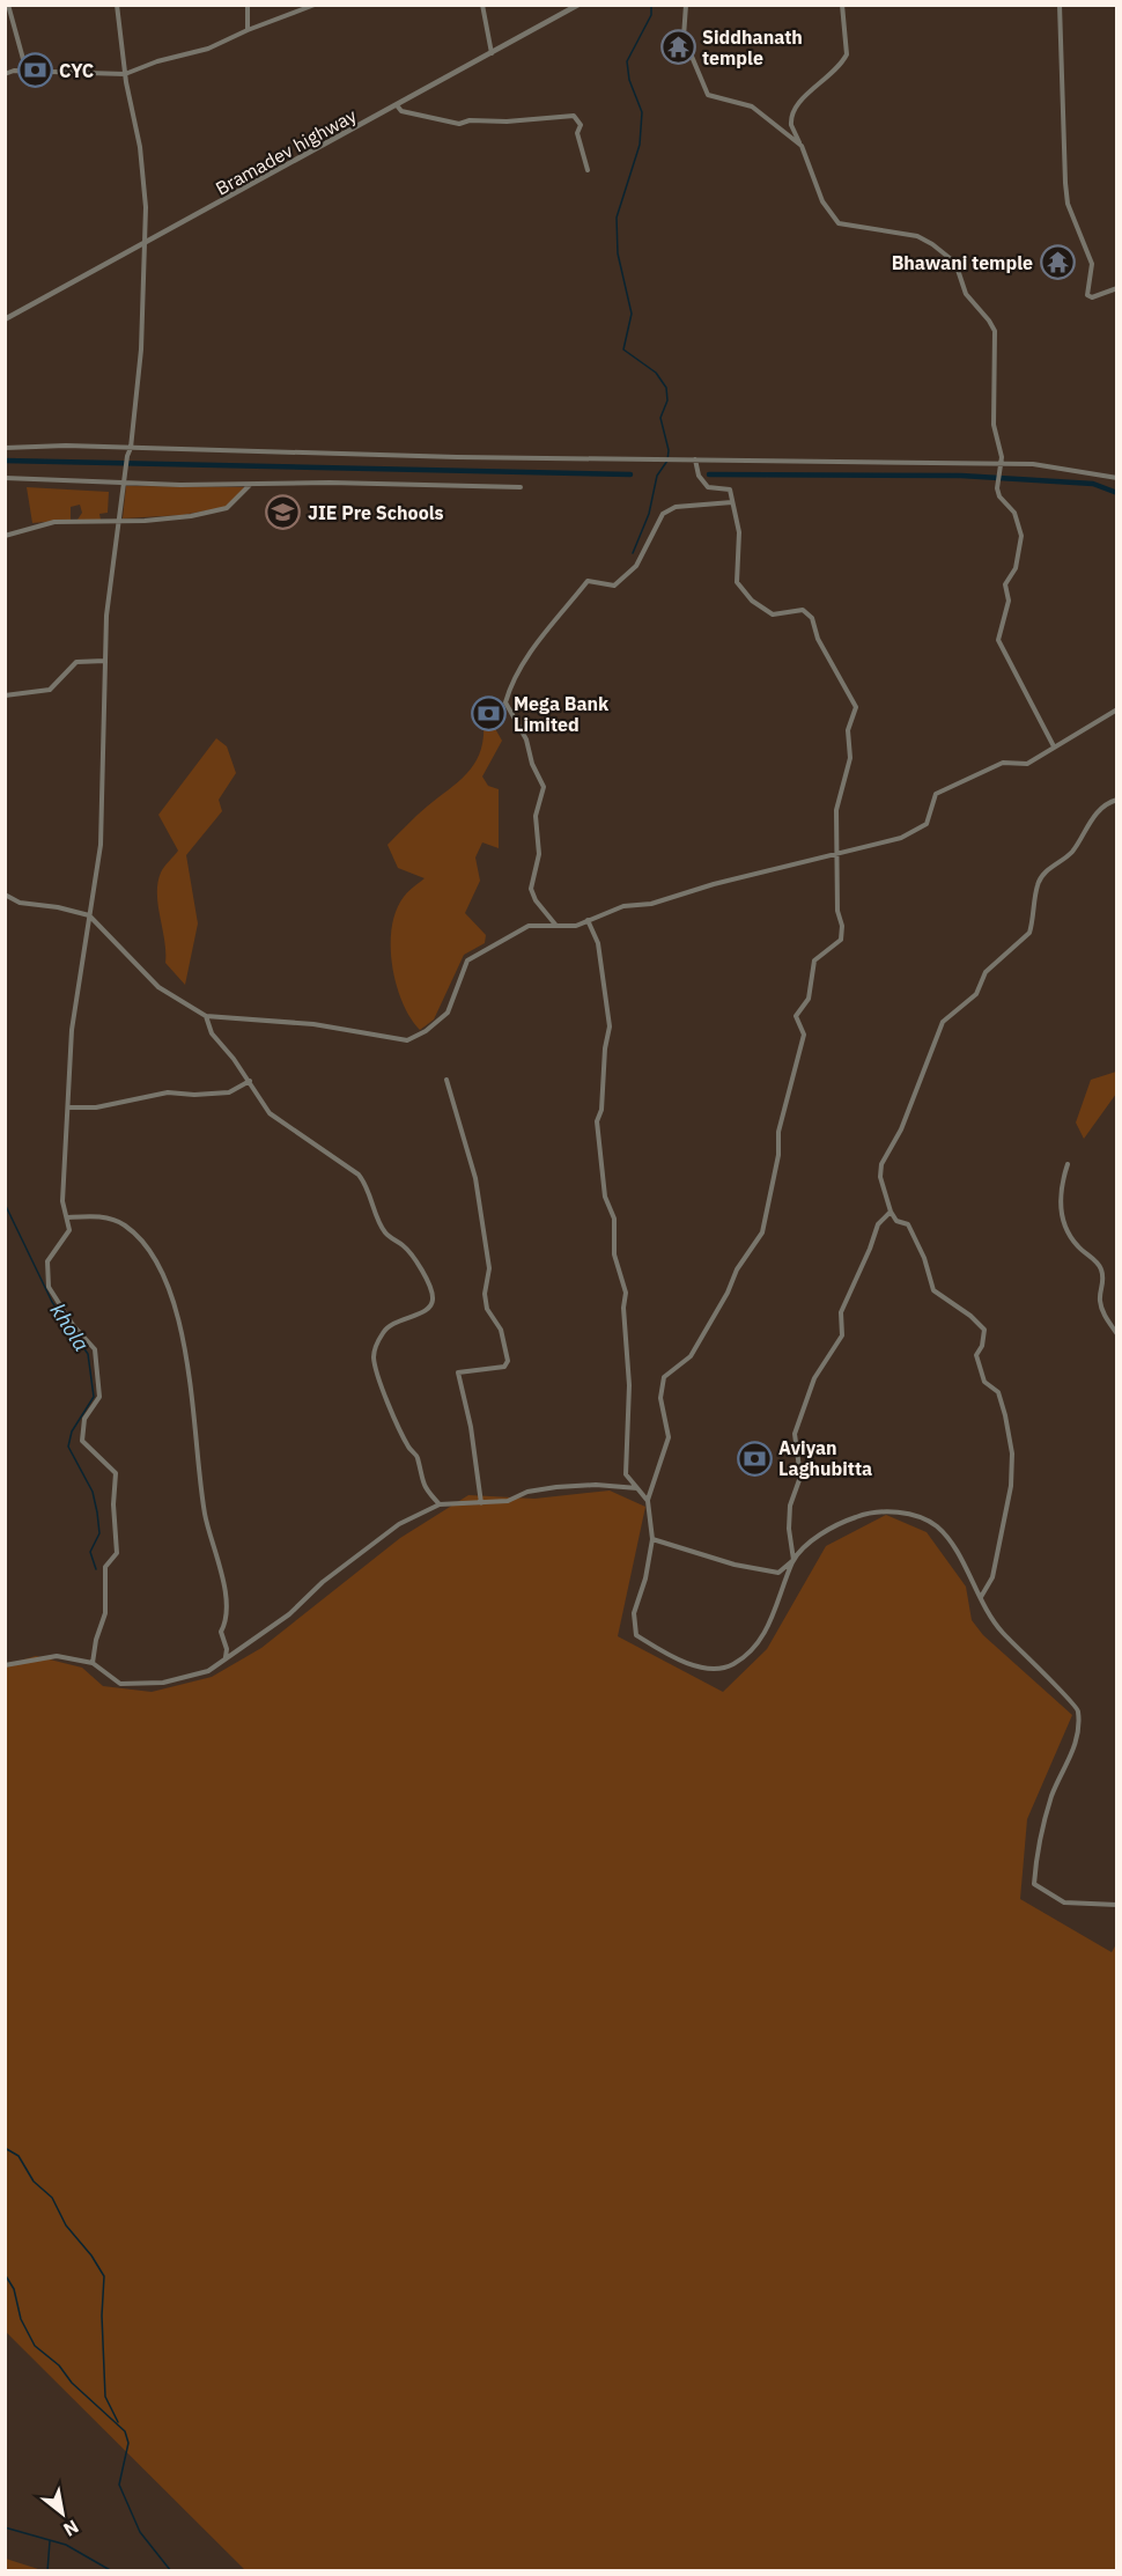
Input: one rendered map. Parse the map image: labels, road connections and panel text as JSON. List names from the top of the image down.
{
  "streets": {
    "street": ["Bramadev highway"]
  },
  "water": ["khola"],
  "places": {
    "temple": ["Siddhanath temple", "Bhawani temple"],
    "bank": ["CYC", "Mega Bank Limited", "Aviyan Laghubitta"],
    "school or university": ["JIE Pre Schools"]
  },
  "north": "bottom right"
}
